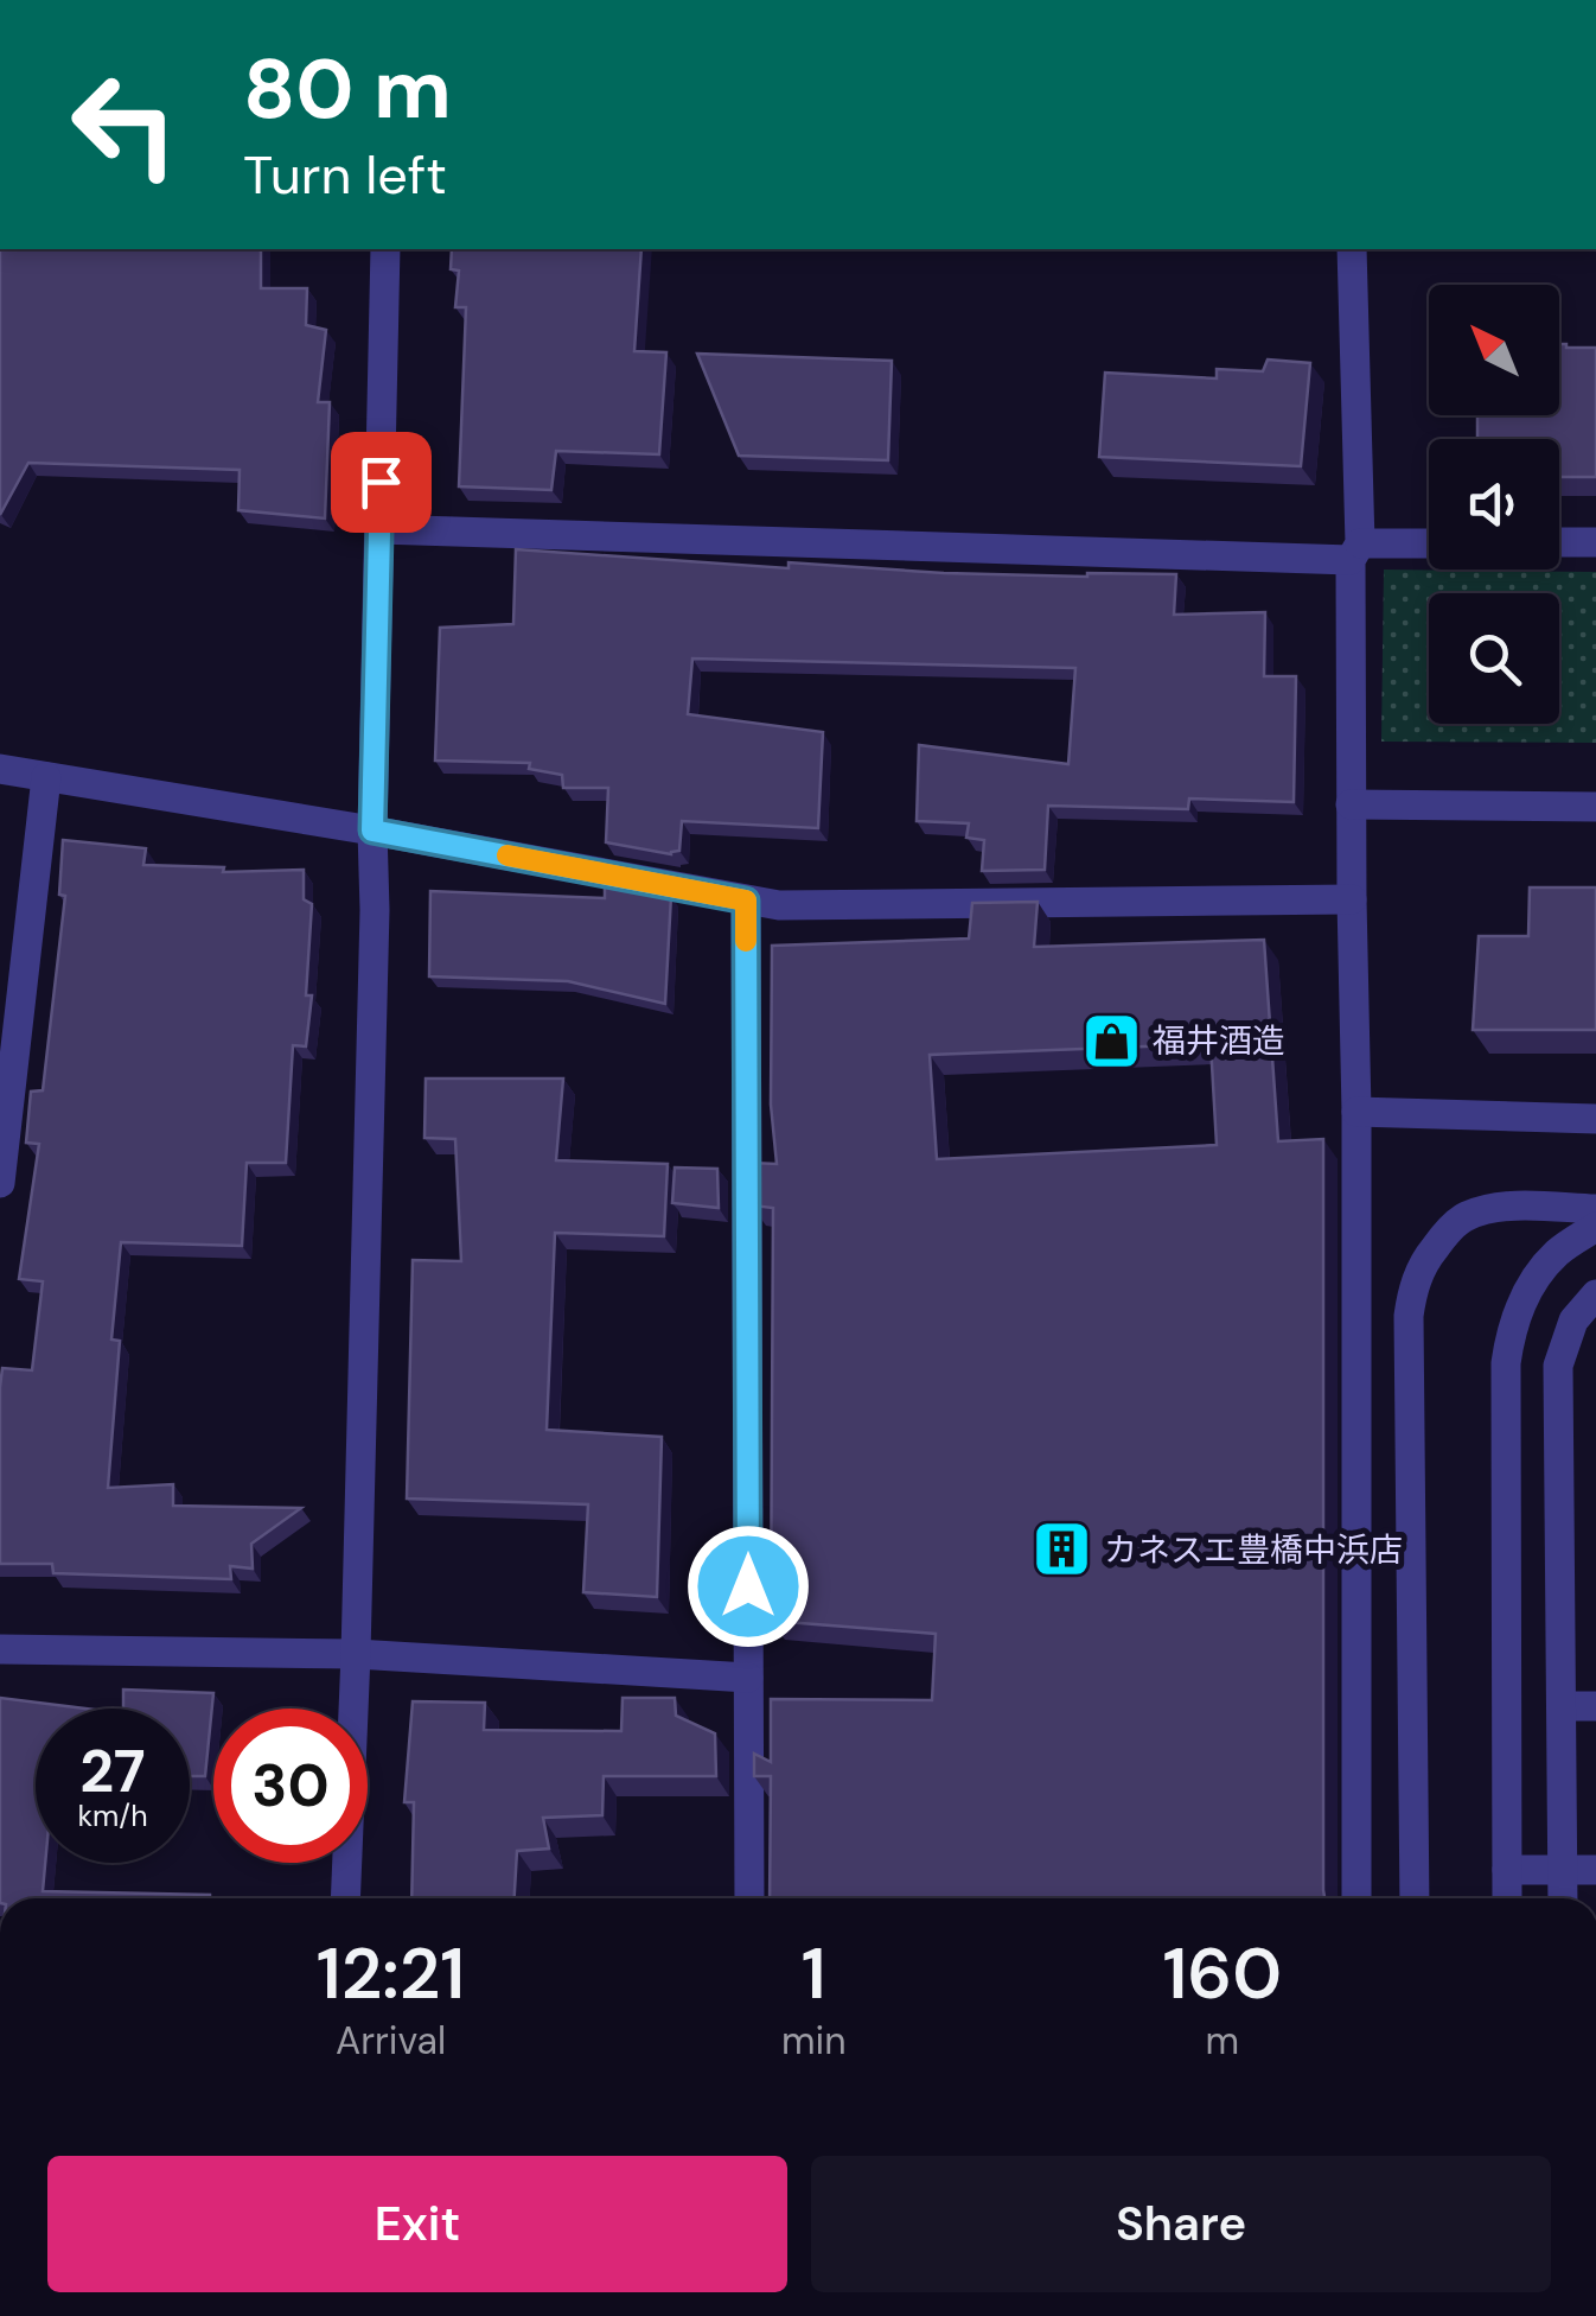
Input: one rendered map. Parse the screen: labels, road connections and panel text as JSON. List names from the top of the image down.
{
  "places": {
    "shop": ["福井酒造"],
    "building": ["カネスエ豊橋中浜店"]
  },
  "north": "top left",
  "page": {
    "turn": ["80 m", "Turn left"],
    "speed": "27 km/h",
    "limit": "30",
    "eta": [
      "12:21",
      "Arrival",
      "1",
      "min",
      "160",
      "m"
    ],
    "buttons": ["Exit", "Share"]
  }
}
